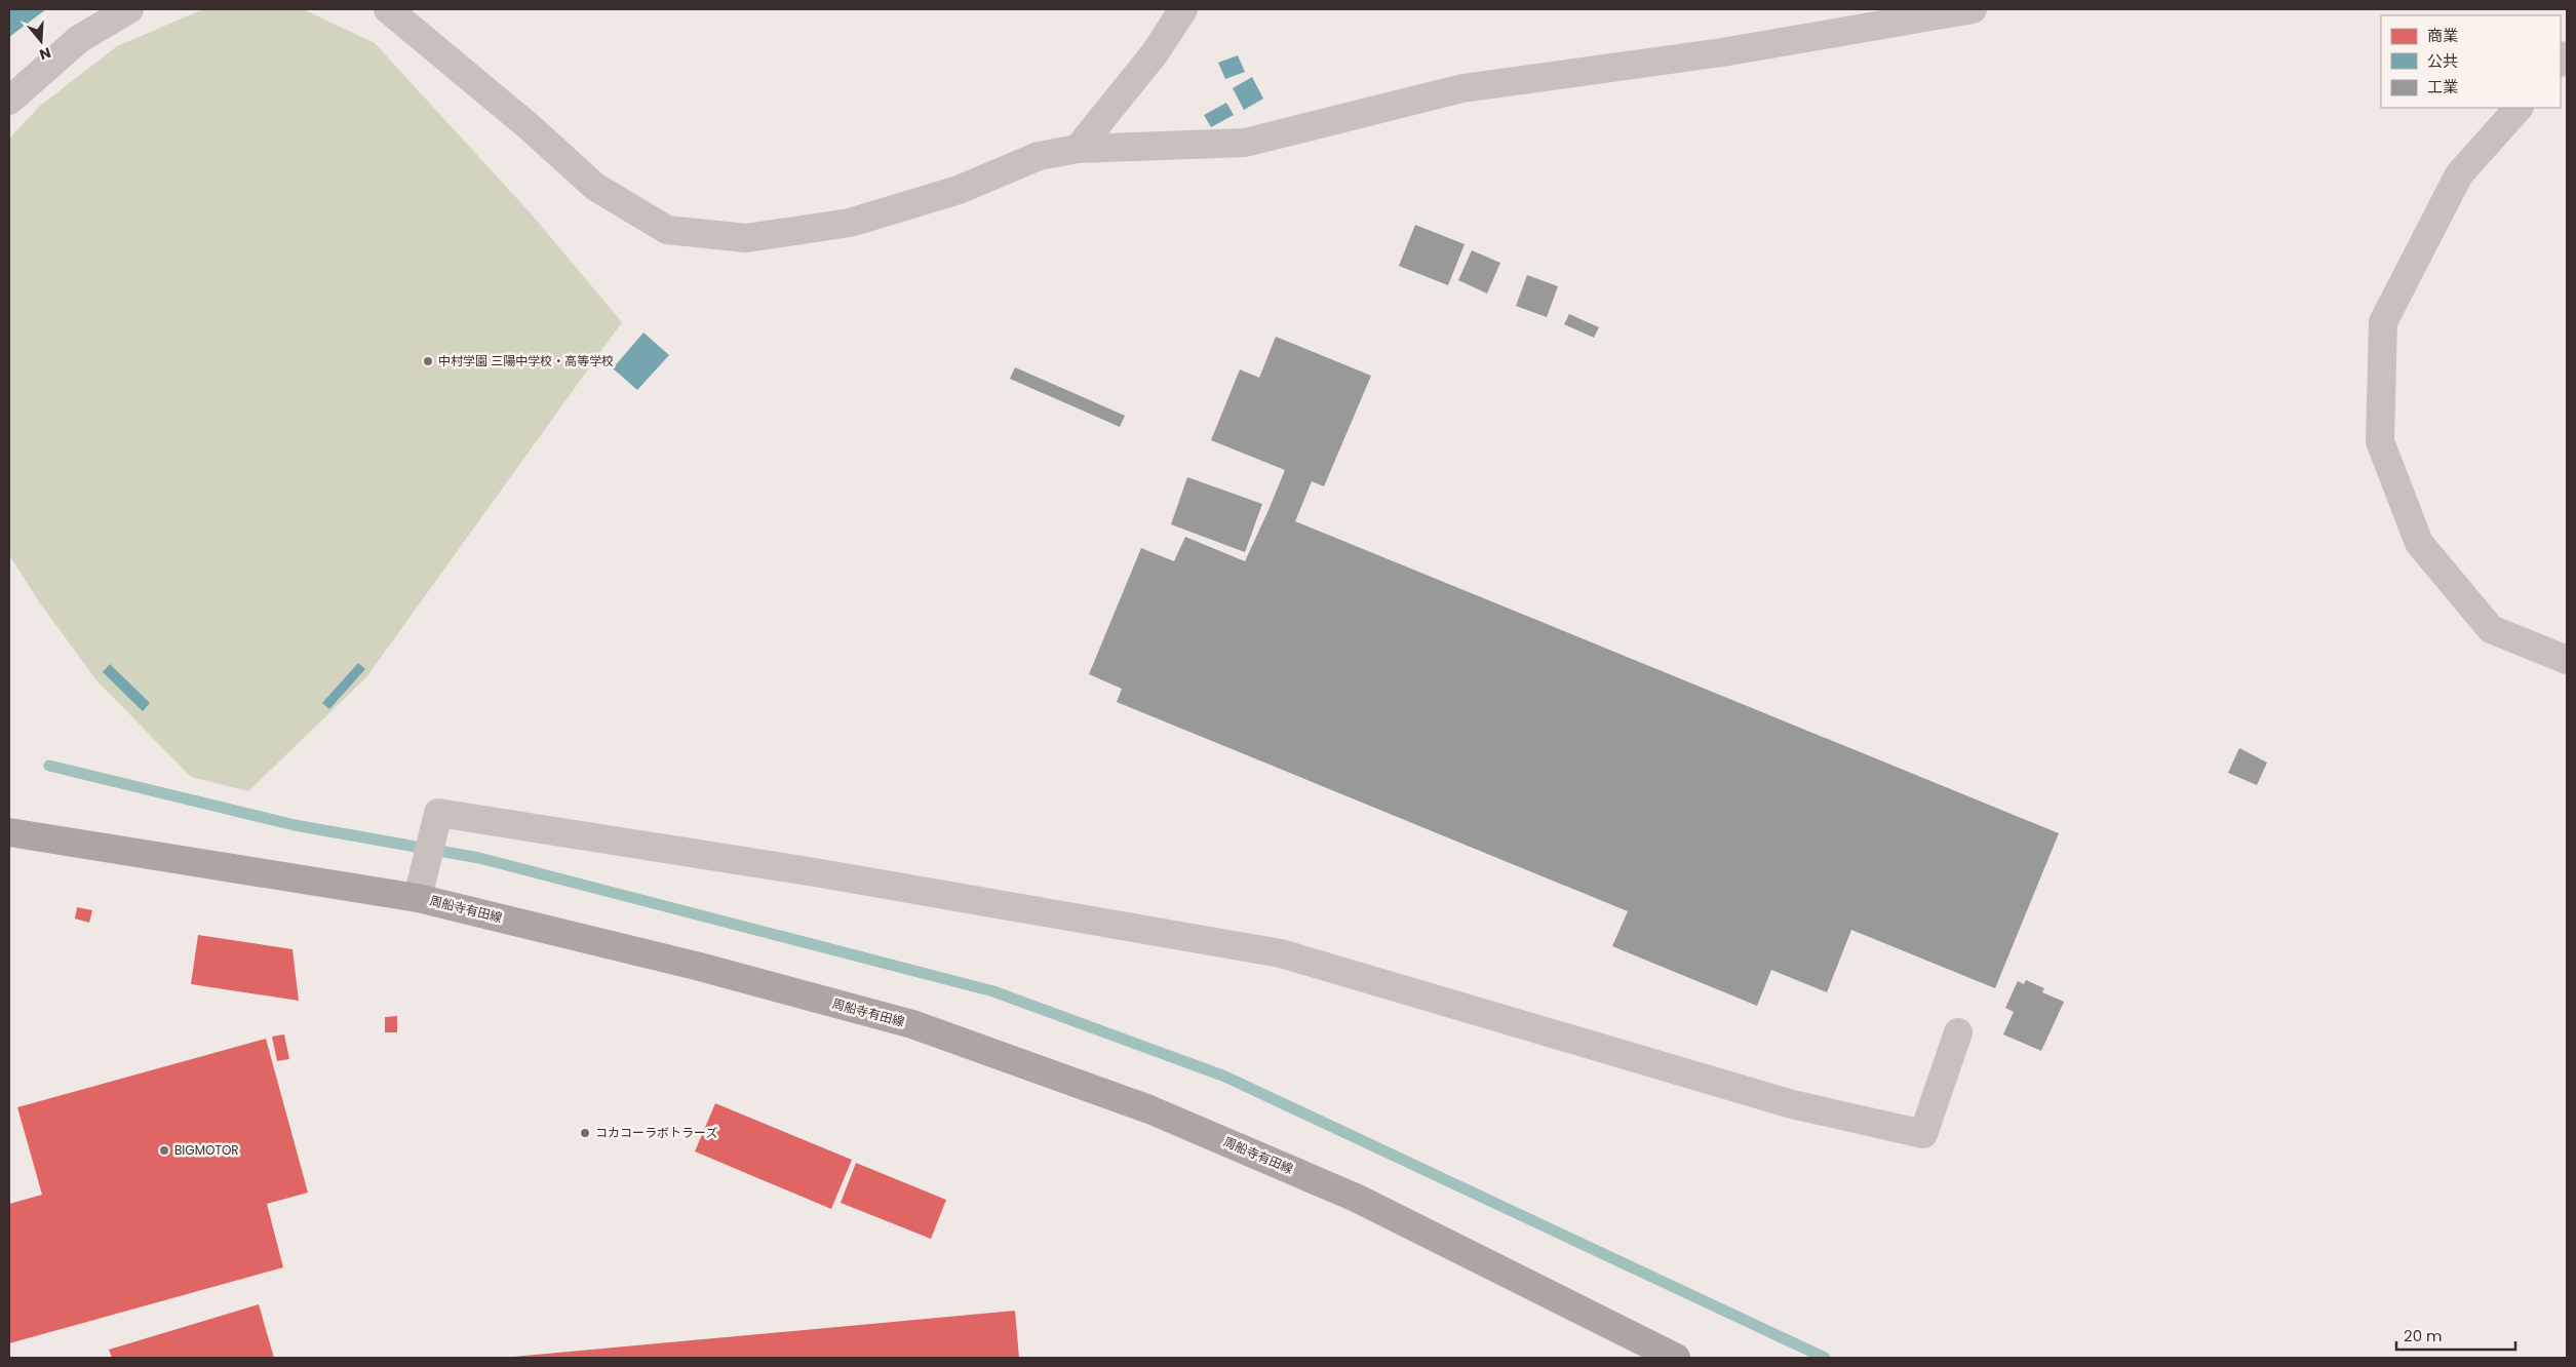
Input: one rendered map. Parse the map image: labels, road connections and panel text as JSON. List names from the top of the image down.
{
  "streets": {
    "main road": ["周船寺有田線"]
  },
  "places": ["中村学園 三陽中学校・高等学校", "コカコーラボトラーズ", "BIGMOTOR"],
  "legend": ["商業", "公共", "工業"],
  "scale_bar": "20 m",
  "north": "bottom"
}
